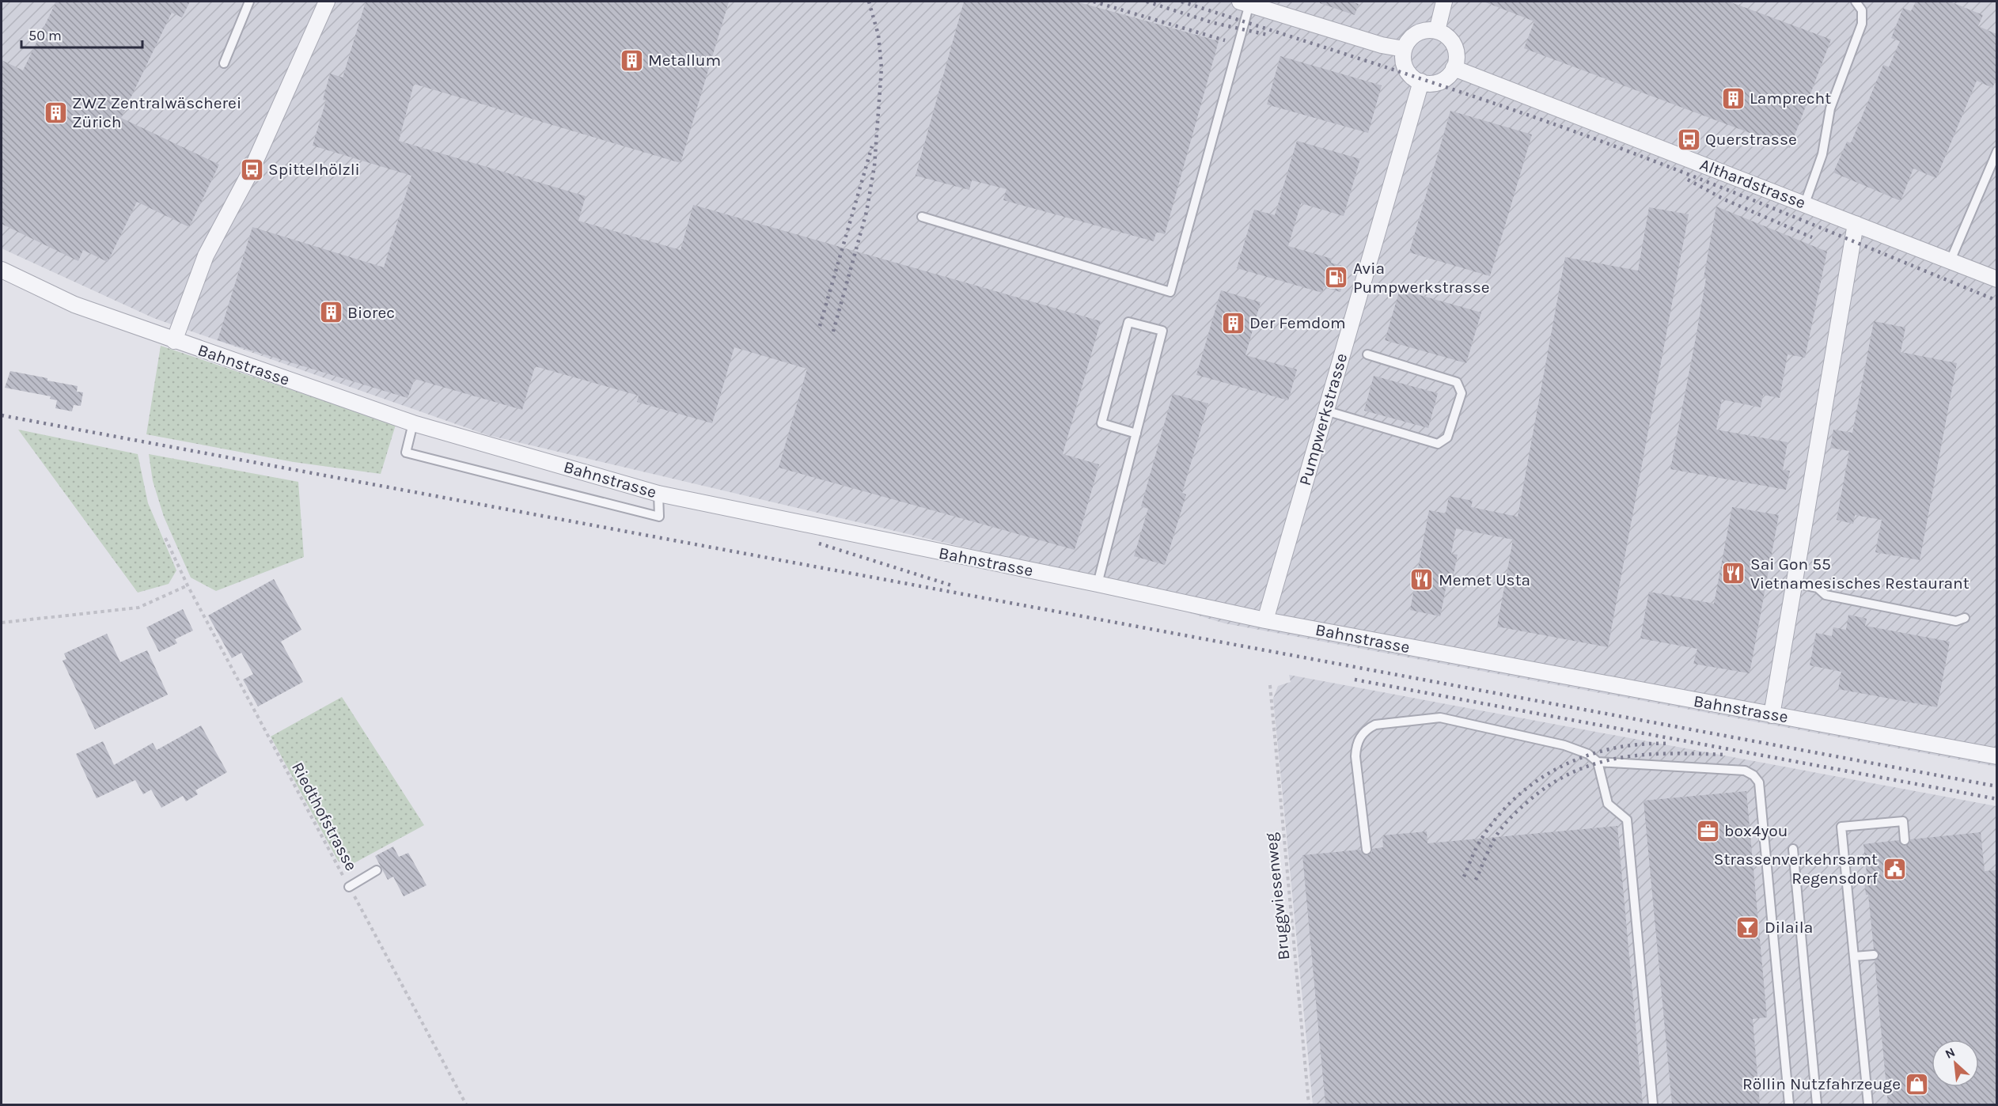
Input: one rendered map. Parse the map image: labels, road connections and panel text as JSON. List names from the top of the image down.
{
  "streets": {
    "street": ["Althardstrasse", "Bahnstrasse", "Pumpwerkstrasse"],
    "path": ["Riedthofstrasse", "Bruggwiesenweg"]
  },
  "crossings": [
    ["Althardstrasse", "Pumpwerkstrasse"],
    ["Bahnstrasse", "Pumpwerkstrasse"]
  ],
  "places": {
    "building": [
      "Metallum",
      "Lamprecht",
      "ZWZ Zentralwäscherei Zürich",
      "Biorec",
      "Der Femdom"
    ],
    "bus stop": ["Querstrasse", "Spittelhölzli"],
    "fuel station": ["Avia Pumpwerkstrasse"],
    "restaurant": ["Sai Gon 55 Vietnamesisches Restaurant", "Memet Usta"],
    "office": ["box4you"],
    "public building": ["Strassenverkehrsamt Regensdorf"],
    "bar": ["Dilaila"],
    "shop": ["Röllin Nutzfahrzeuge"]
  },
  "scale_bar": "50 m",
  "north": "top left"
}
